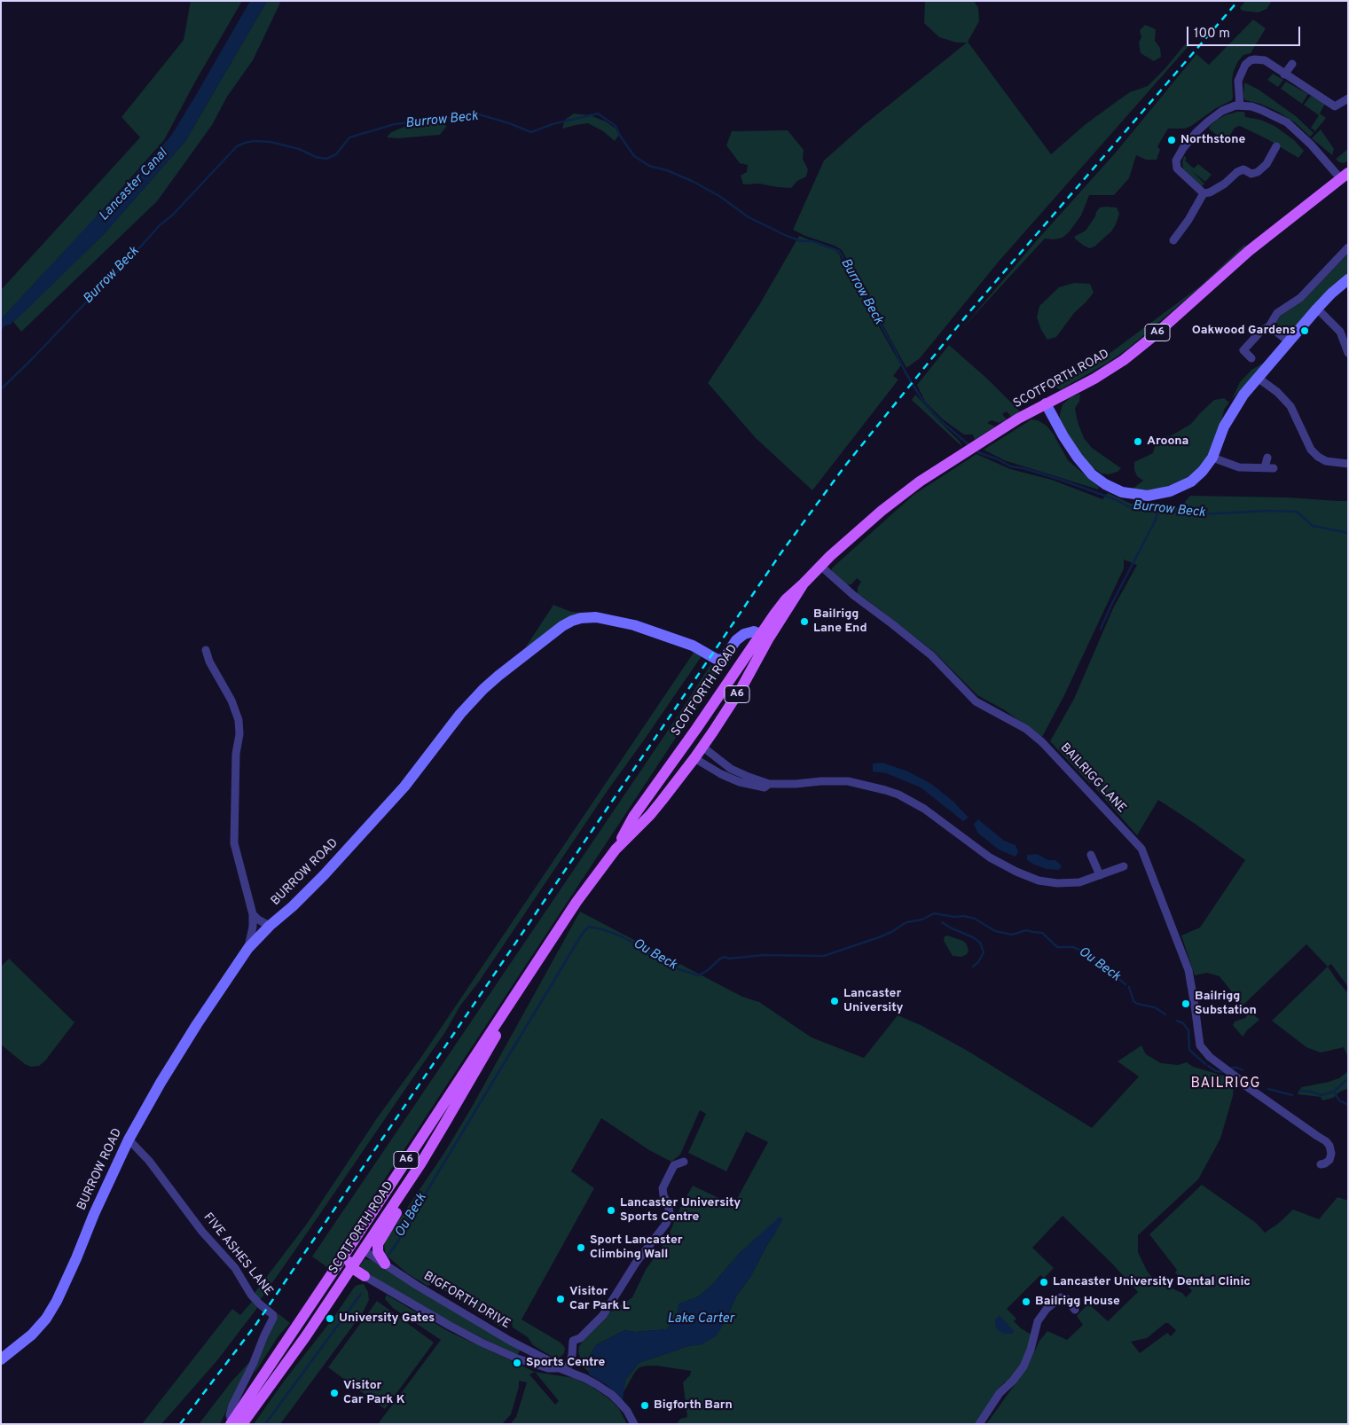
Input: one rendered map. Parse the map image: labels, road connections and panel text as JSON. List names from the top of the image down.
{
  "streets": {
    "main road": ["A6", "SCOTFORTH ROAD"],
    "street": [
      "BAILRIGG LANE",
      "BURROW ROAD",
      "FIVE ASHES LANE",
      "BIGFORTH DRIVE"
    ]
  },
  "crossings": [
    ["SCOTFORTH ROAD", "BAILRIGG LANE"],
    ["SCOTFORTH ROAD", "BURROW ROAD"],
    ["SCOTFORTH ROAD", "FIVE ASHES LANE"],
    ["SCOTFORTH ROAD", "BIGFORTH DRIVE"],
    ["BURROW ROAD", "FIVE ASHES LANE"]
  ],
  "districts": ["BAILRIGG"],
  "water": [
    "Burrow Beck",
    "Lancaster Canal",
    "Ou Beck",
    "Lake Carter"
  ],
  "places": [
    "Northstone",
    "Oakwood Gardens",
    "Aroona",
    "Bailrigg Lane End",
    "Lancaster University",
    "Bailrigg Substation",
    "Lancaster University Sports Centre",
    "Sport Lancaster Climbing Wall",
    "Lancaster University Dental Clinic",
    "Visitor Car Park L",
    "Bailrigg House",
    "University Gates",
    "Sports Centre",
    "Visitor Car Park K",
    "Bigforth Barn"
  ],
  "scale_bar": "100 m"
}
